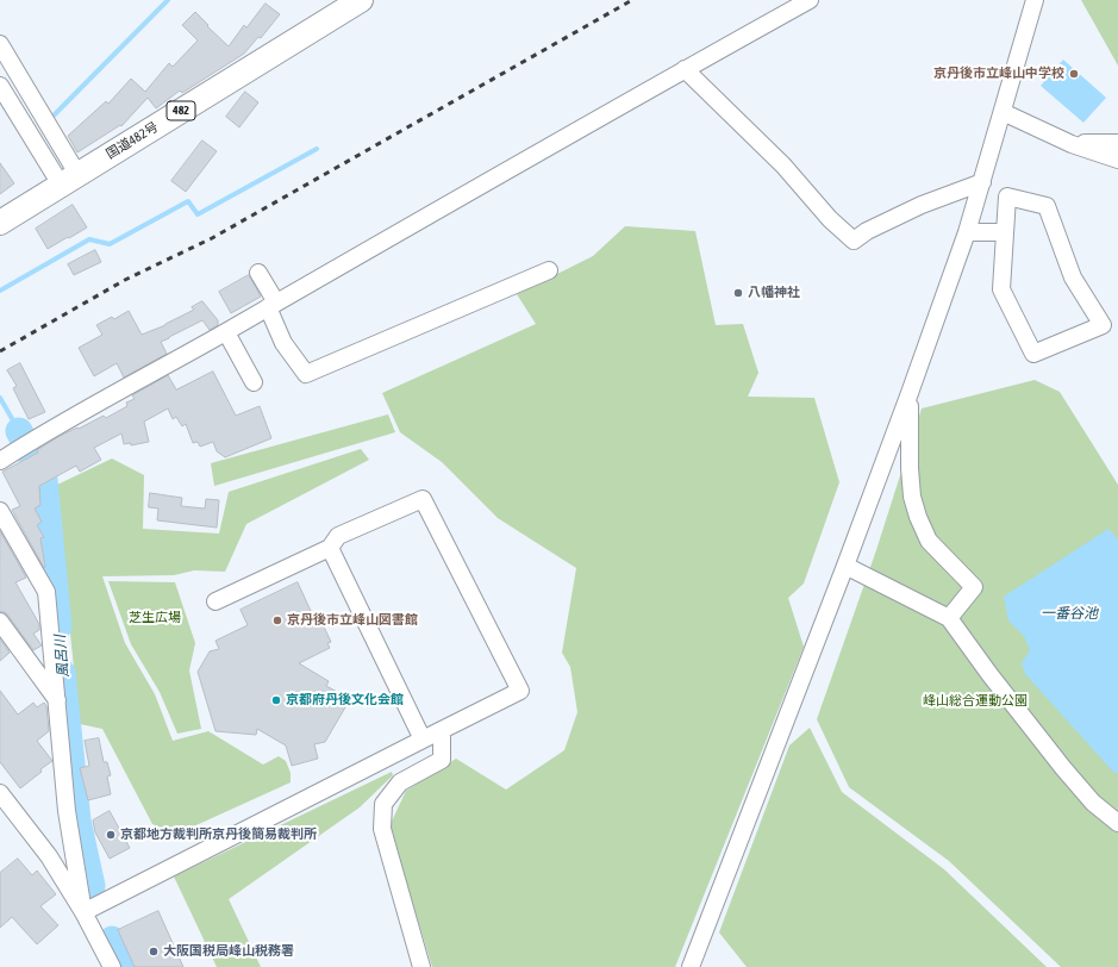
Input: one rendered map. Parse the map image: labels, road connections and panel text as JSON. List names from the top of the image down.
{
  "streets": {
    "highway": ["482", "国道482号"]
  },
  "water": ["一番谷池", "風呂川"],
  "parks": ["芝生広場", "峰山総合運動公園"],
  "places": [
    "京丹後市立峰山中学校",
    "八幡神社",
    "京丹後市立峰山図書館",
    "京都府丹後文化会館",
    "京都地方裁判所京丹後簡易裁判所",
    "大阪国税局峰山税務署"
  ]
}
